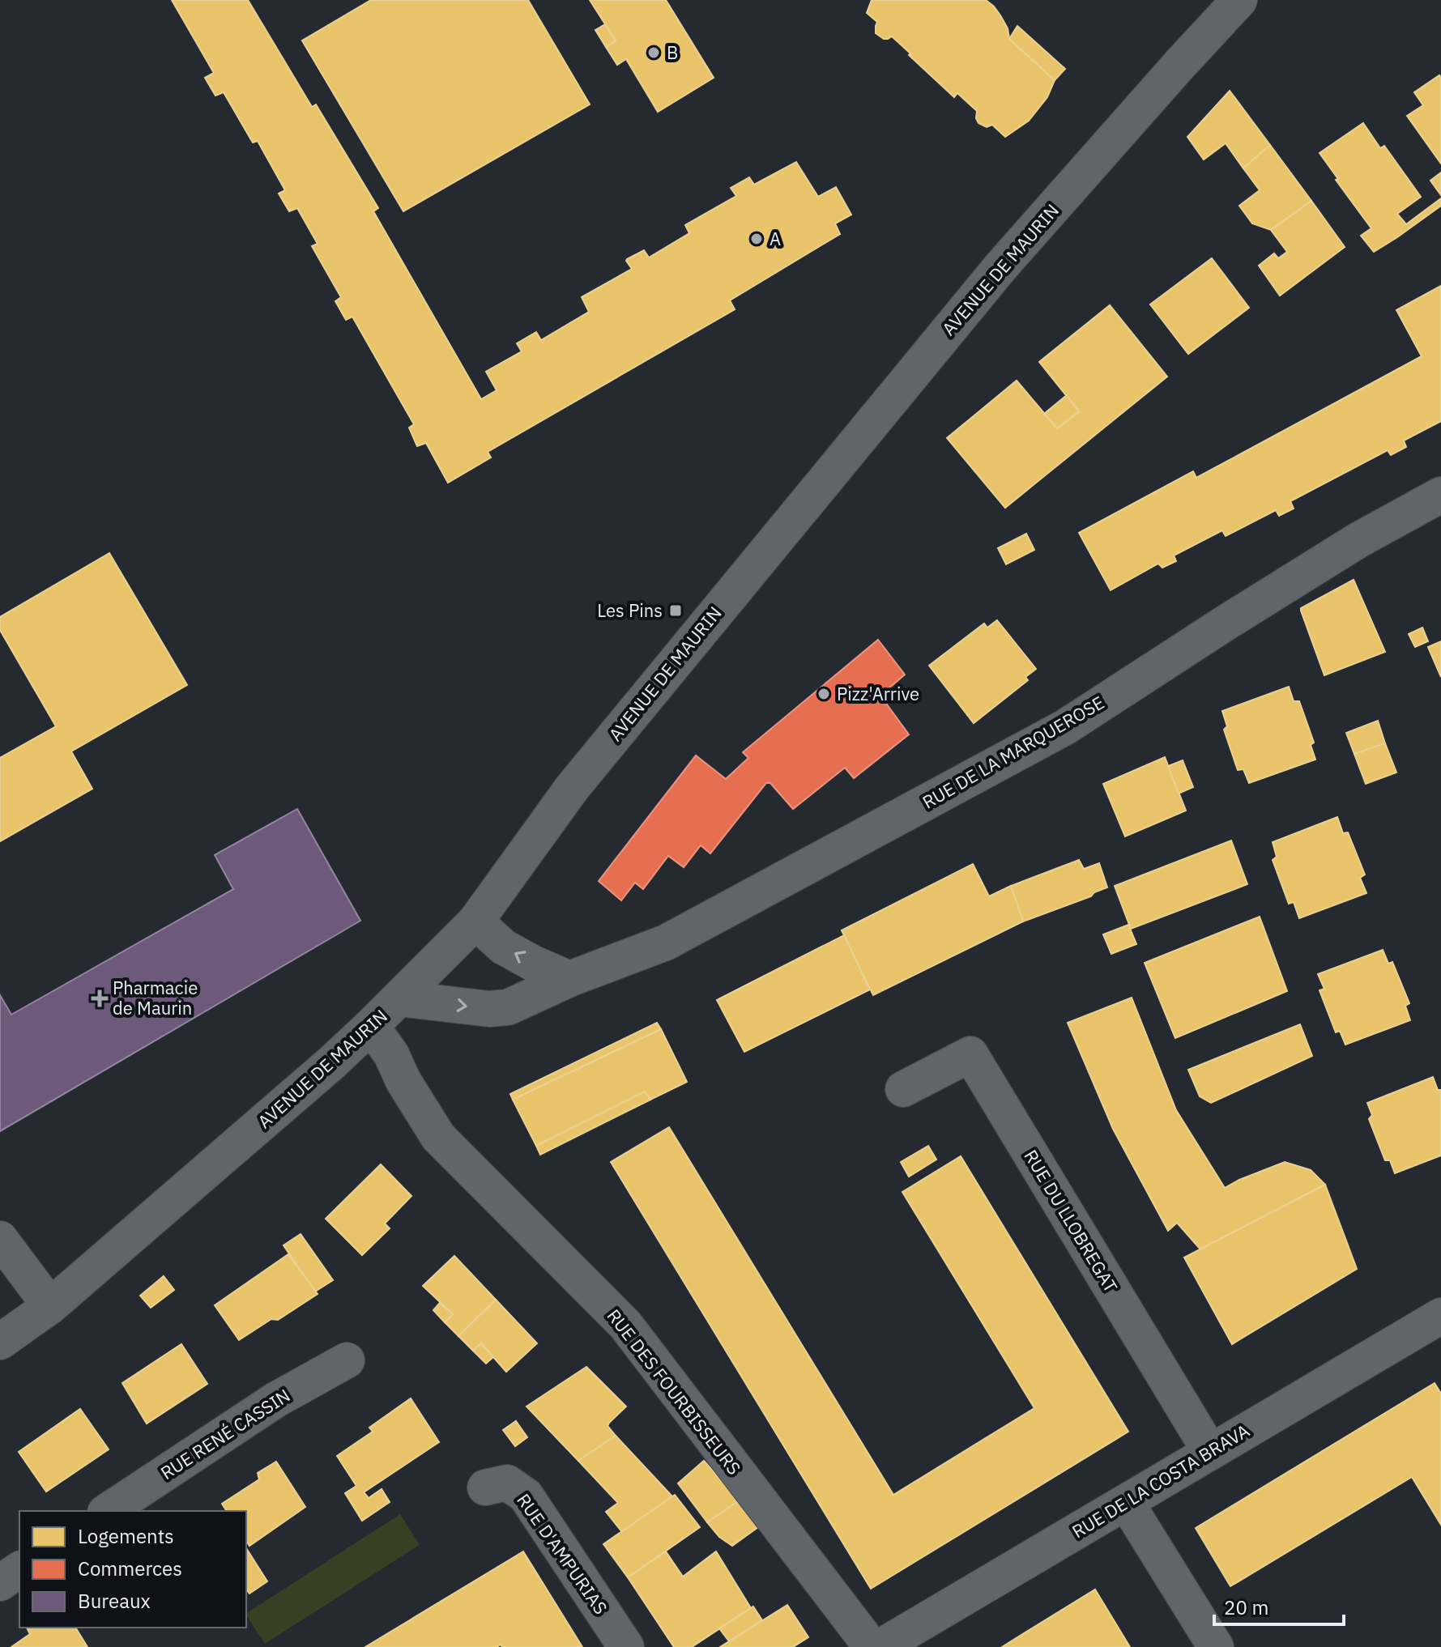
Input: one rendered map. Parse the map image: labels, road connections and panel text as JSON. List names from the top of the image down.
{
  "streets": {
    "street": [
      "AVENUE DE MAURIN",
      "RUE DE LA MARQUEROSE",
      "RUE DU LLOBREGAT",
      "RUE DES FOURBISSEURS",
      "RUE RENÉ CASSIN",
      "RUE DE LA COSTA BRAVA",
      "RUE D'AMPURIAS"
    ]
  },
  "crossings": [
    ["AVENUE DE MAURIN", "RUE DE LA MARQUEROSE"],
    ["AVENUE DE MAURIN", "RUE DES FOURBISSEURS"],
    ["RUE DU LLOBREGAT", "RUE DE LA COSTA BRAVA"]
  ],
  "places": {
    "other": ["B", "A", "Pizz'Arrive"],
    "transit": ["Les Pins"],
    "health": ["Pharmacie de Maurin"]
  },
  "legend": ["Logements", "Commerces", "Bureaux"],
  "scale_bar": "20 m"
}
